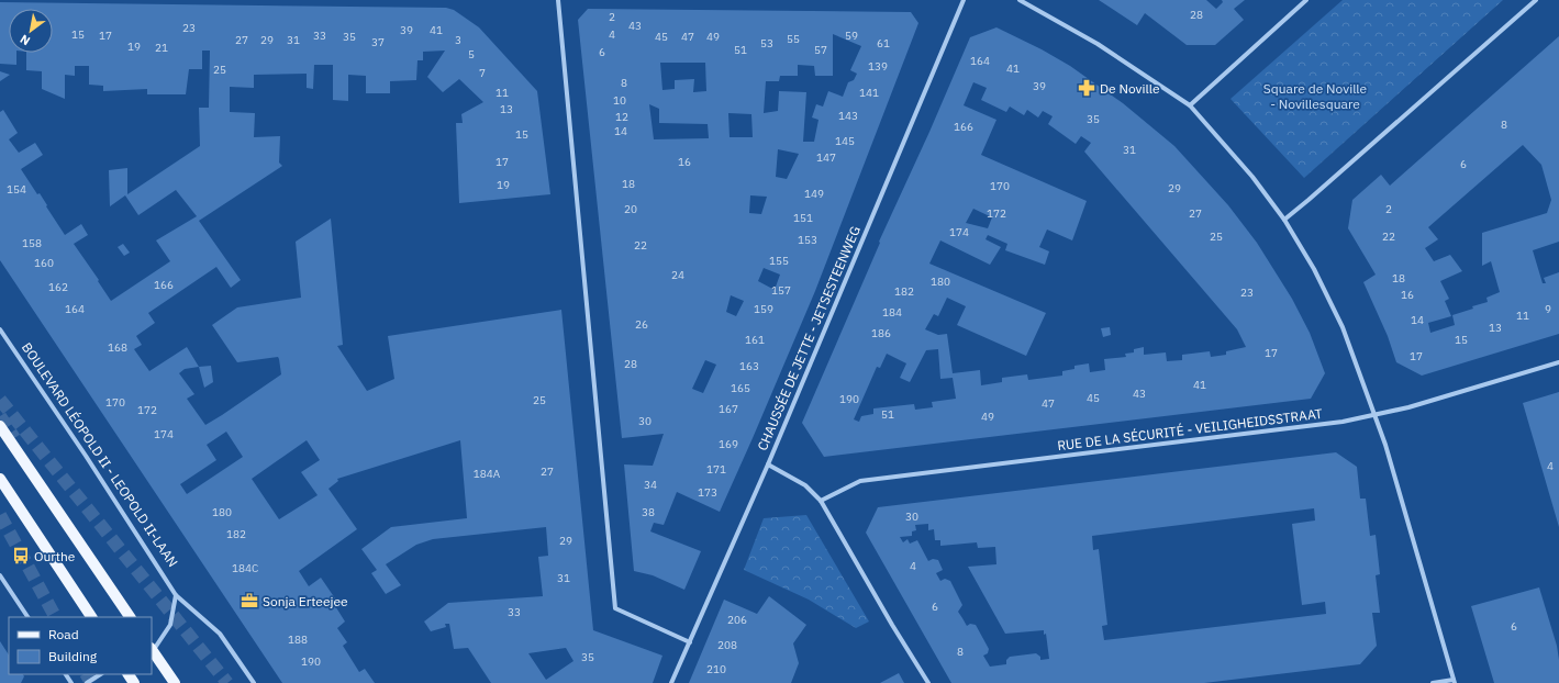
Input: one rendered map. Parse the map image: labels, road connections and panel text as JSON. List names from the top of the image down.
{
  "streets": {
    "street": ["CHAUSSÉE DE JETTE - JETSESTEENWEG", "RUE DE LA SÉCURITÉ - VEILIGHEIDSSTRAAT", "BOULEVARD LÉOPOLD II - LEOPOLD II-LAAN"]
  },
  "parks": ["Square de Noville - Novillesquare"],
  "places": {
    "pharmacy": ["De Noville"],
    "bus stop": ["Ourthe"],
    "office": ["Sonja Erteejee"]
  },
  "house_numbers": [
    "28",
    "2",
    "43",
    "23",
    "39",
    "41",
    "15",
    "4",
    "17",
    "33",
    "59",
    "35",
    "45",
    "47",
    "49",
    "55",
    "27",
    "29",
    "31",
    "3",
    "37",
    "53",
    "61",
    "19",
    "21",
    "51",
    "57",
    "6",
    "5",
    "164",
    "139",
    "41",
    "25",
    "7",
    "8",
    "39",
    "11",
    "141",
    "10",
    "13",
    "143",
    "12",
    "35",
    "8",
    "166",
    "14",
    "15",
    "145",
    "31",
    "147",
    "17",
    "16",
    "6",
    "18",
    "19",
    "170",
    "29",
    "154",
    "149",
    "20",
    "2",
    "172",
    "27",
    "151",
    "174",
    "25",
    "22",
    "153",
    "158",
    "22",
    "155",
    "160",
    "24",
    "18",
    "180",
    "166",
    "162",
    "157",
    "182",
    "23",
    "16",
    "164",
    "159",
    "9",
    "184",
    "11",
    "14",
    "26",
    "13",
    "186",
    "161",
    "15",
    "168",
    "17",
    "17",
    "28",
    "163",
    "41",
    "165",
    "43",
    "45",
    "190",
    "25",
    "170",
    "47",
    "167",
    "172",
    "51",
    "49",
    "30",
    "174",
    "169",
    "4",
    "171",
    "27",
    "184A",
    "34",
    "173",
    "180",
    "38",
    "30",
    "182",
    "29",
    "4",
    "184C",
    "31",
    "6",
    "33",
    "206",
    "6",
    "188",
    "208",
    "8",
    "35",
    "190",
    "210"
  ],
  "legend": ["Road", "Building"],
  "north": "bottom left"
}
